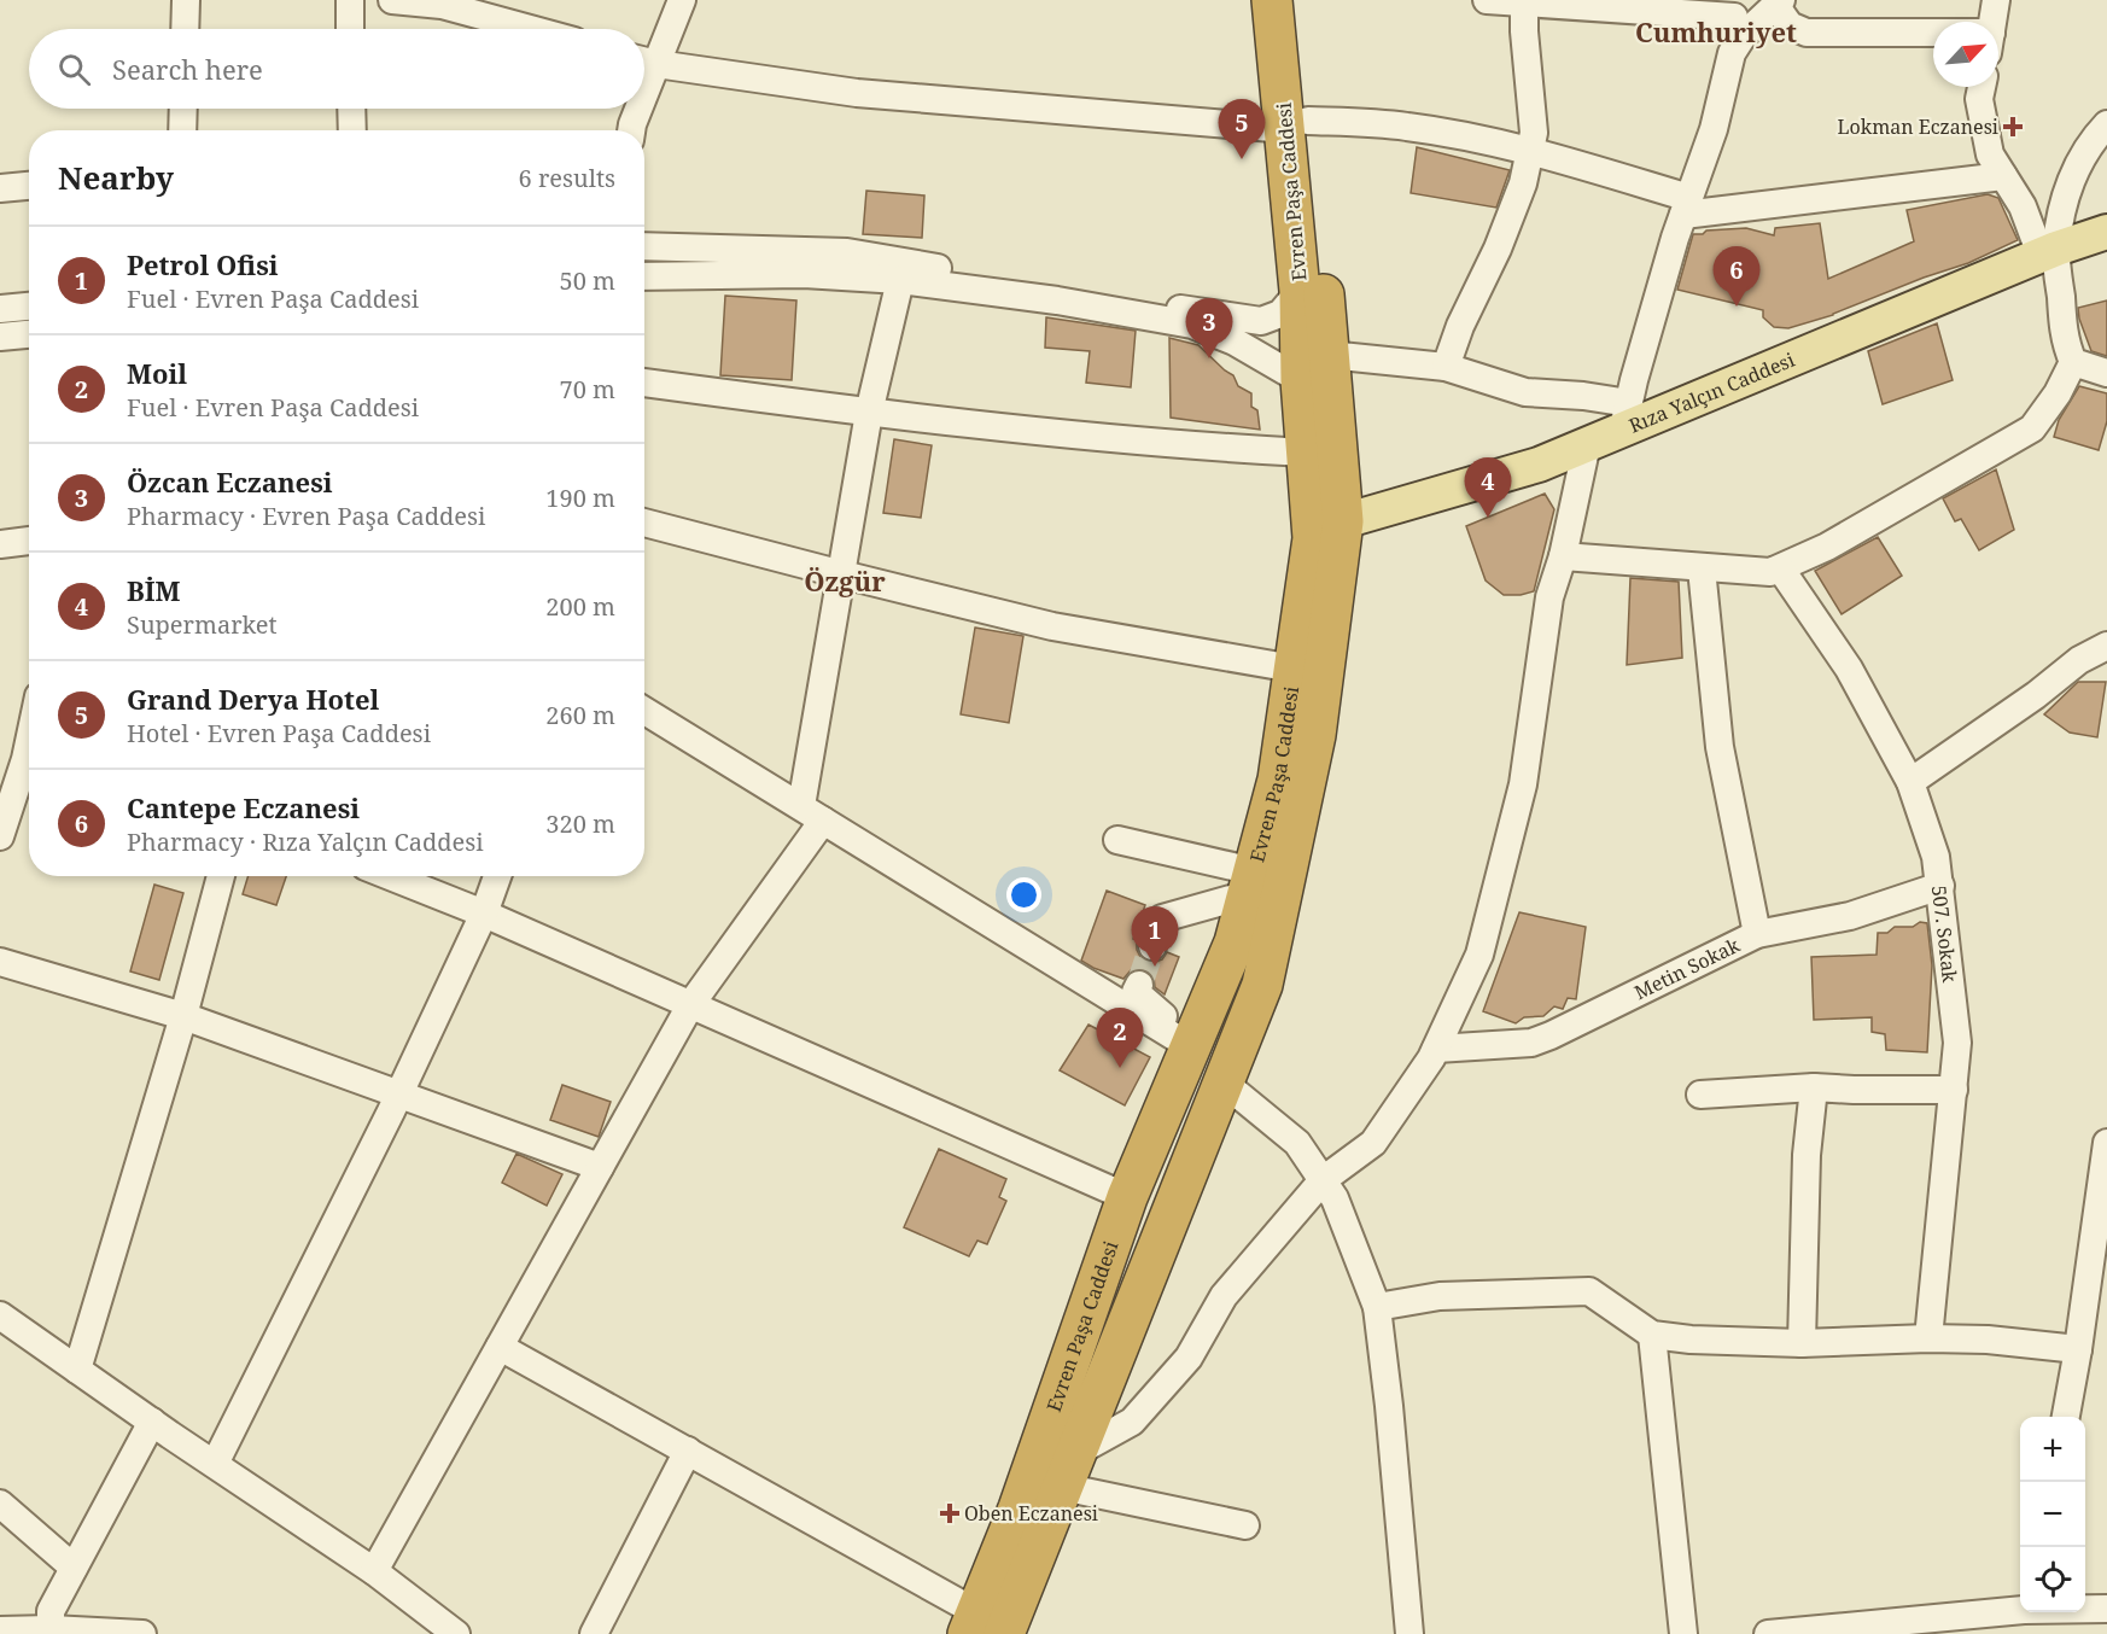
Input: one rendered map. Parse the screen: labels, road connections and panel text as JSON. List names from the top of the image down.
{
  "streets": {
    "highway": ["Evren Paşa Caddesi"],
    "main road": ["Rıza Yalçın Caddesi"],
    "street": ["507. Sokak", "Metin Sokak"]
  },
  "crossings": [
    ["Evren Paşa Caddesi", "Rıza Yalçın Caddesi"],
    ["507. Sokak", "Metin Sokak"]
  ],
  "districts": ["Cumhuriyet", "Özgür"],
  "places": {
    "health": ["Lokman Eczanesi", "Oben Eczanesi"]
  },
  "north": "top right",
  "page": {
    "search": "Search here",
    "pins": [
      "5",
      "6",
      "3",
      "4",
      "1",
      "2"
    ],
    "heading": ["Nearby", "6 results"],
    "list": [
      {
        "mark": "1",
        "name": "Petrol Ofisi",
        "note": "Fuel · Evren Paşa Caddesi",
        "value": "50 m"
      },
      {
        "mark": "2",
        "name": "Moil",
        "note": "Fuel · Evren Paşa Caddesi",
        "value": "70 m"
      },
      {
        "mark": "3",
        "name": "Özcan Eczanesi",
        "note": "Pharmacy · Evren Paşa Caddesi",
        "value": "190 m"
      },
      {
        "mark": "4",
        "name": "BİM",
        "note": "Supermarket",
        "value": "200 m"
      },
      {
        "mark": "5",
        "name": "Grand Derya Hotel",
        "note": "Hotel · Evren Paşa Caddesi",
        "value": "260 m"
      },
      {
        "mark": "6",
        "name": "Cantepe Eczanesi",
        "note": "Pharmacy · Rıza Yalçın Caddesi",
        "value": "320 m"
      }
    ],
    "map_buttons": ["+", "−"]
  }
}
